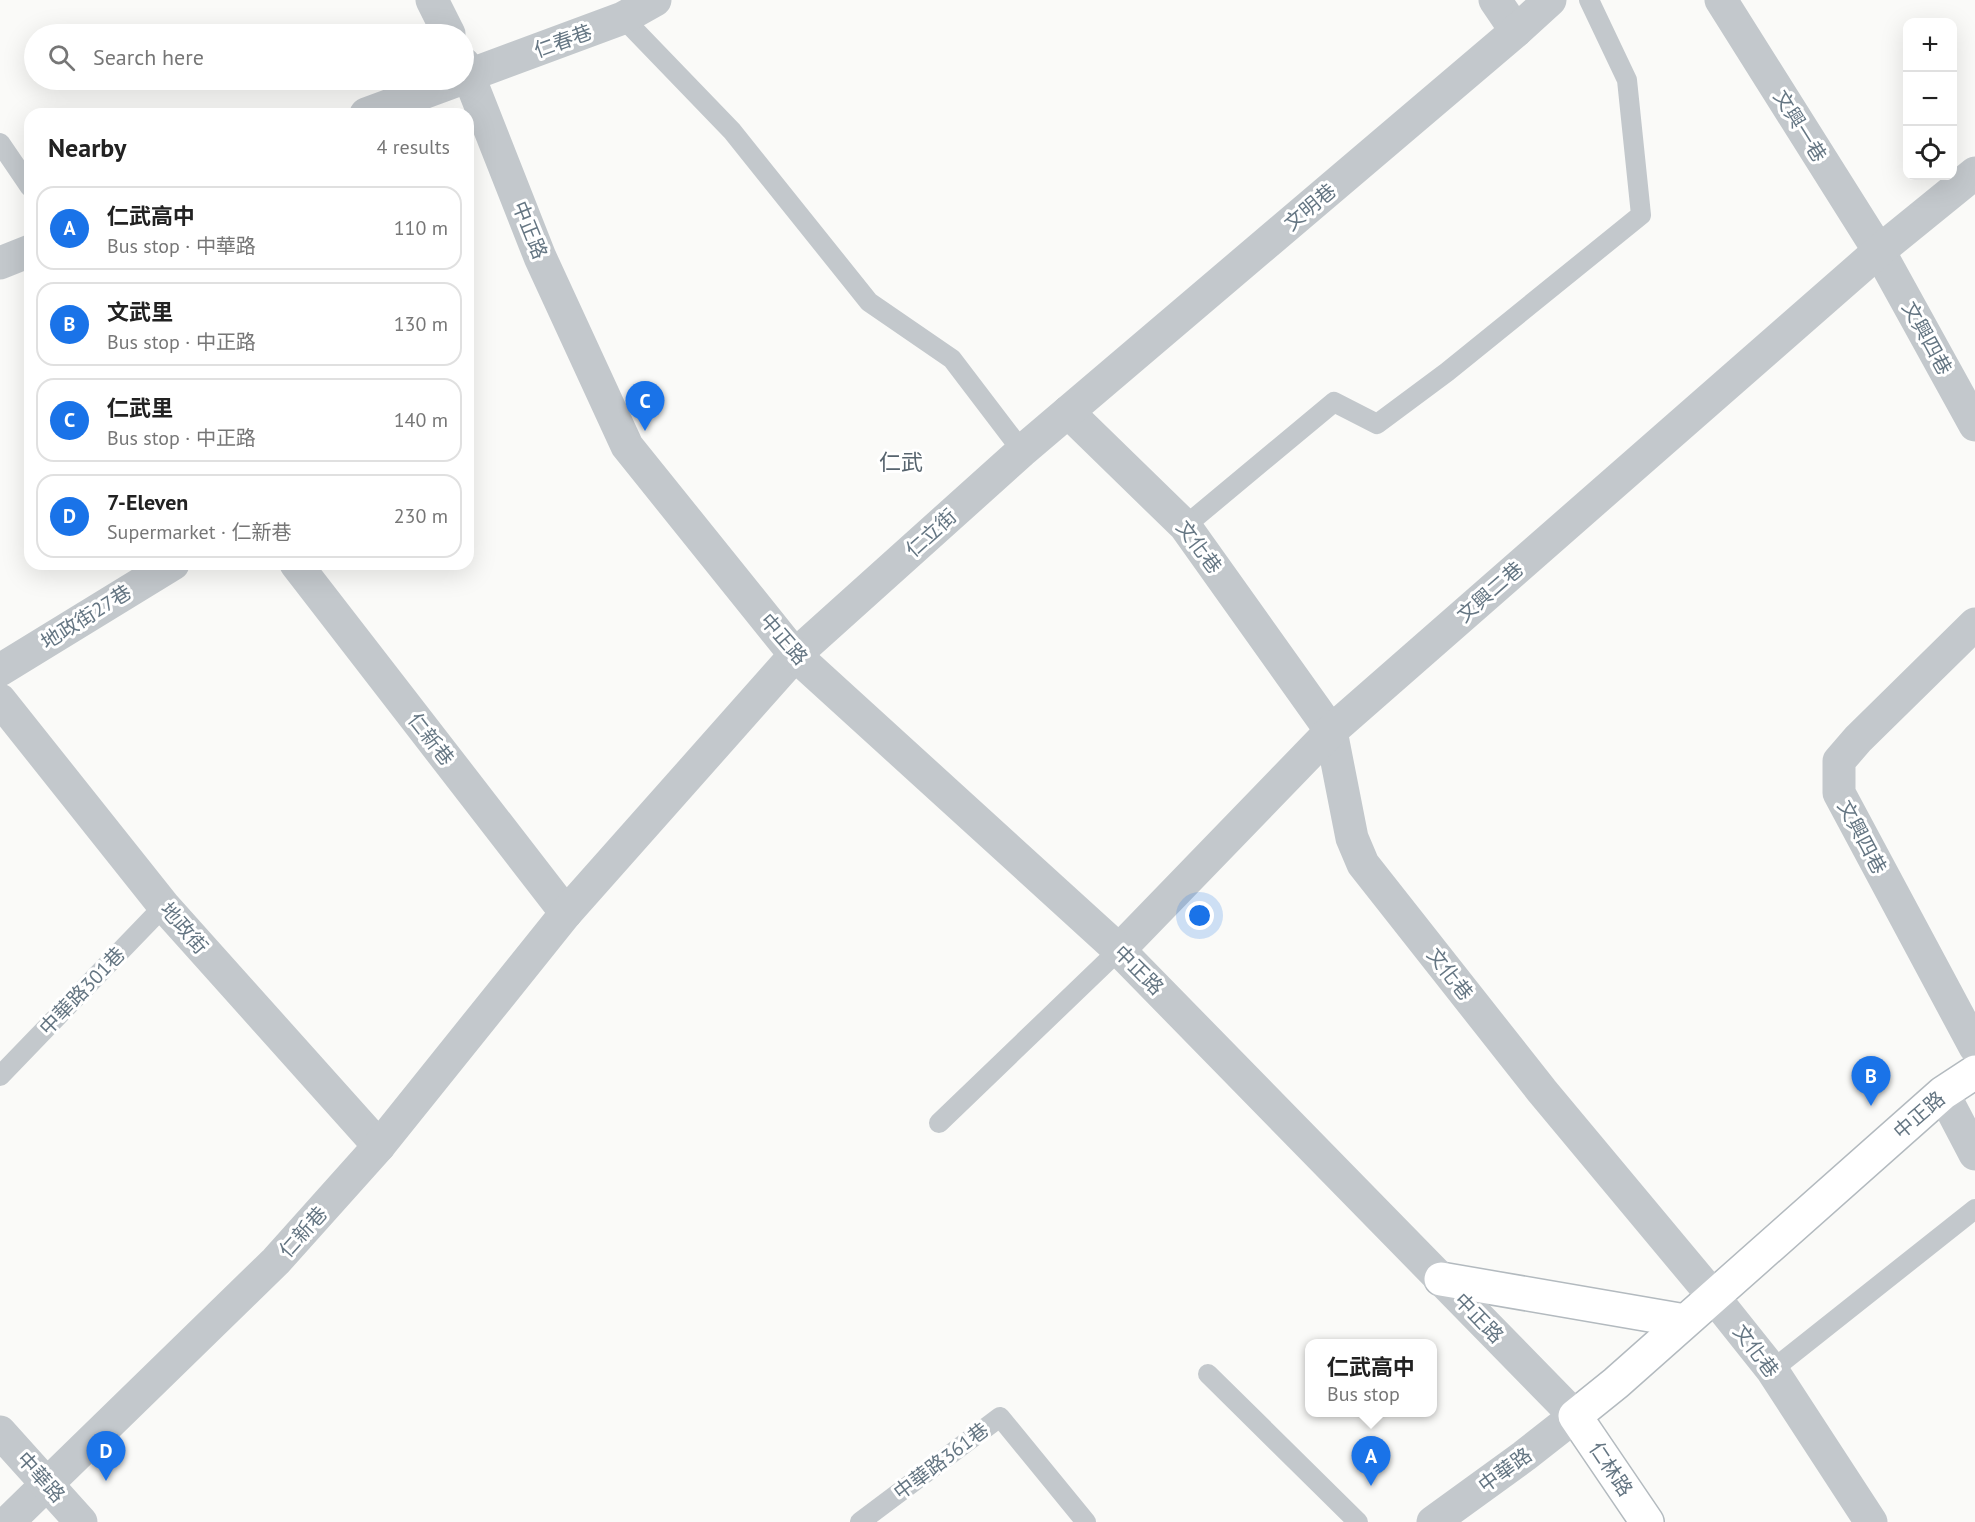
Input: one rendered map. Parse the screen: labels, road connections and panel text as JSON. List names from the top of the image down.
{
  "streets": {
    "main road": ["中正路", "仁林路"],
    "street": [
      "仁春巷",
      "文興一巷",
      "文明巷",
      "文興四巷",
      "仁立街",
      "文化巷",
      "文興二巷",
      "地政街27巷",
      "仁新巷",
      "地政街",
      "中華路"
    ],
    "lane": ["中華路301巷", "中華路361巷"]
  },
  "crossings": [
    ["文興一巷", "文興四巷"],
    ["文興一巷", "文興二巷"],
    ["文明巷", "仁立街"],
    ["文明巷", "文化巷"],
    ["中正路", "仁立街"],
    ["中正路", "文化巷"],
    ["中正路", "文興二巷"],
    ["中正路", "仁新巷"],
    ["中正路", "仁林路"],
    ["中正路", "中華路"],
    ["文興四巷", "文興二巷"],
    ["仁立街", "文化巷"],
    ["仁立街", "仁新巷"],
    ["文化巷", "文興二巷"],
    ["仁新巷", "地政街"],
    ["仁新巷", "中華路"],
    ["地政街", "中華路301巷"],
    ["仁林路", "中華路"]
  ],
  "districts": ["仁武"],
  "page": {
    "map_buttons": ["+", "−"],
    "search": "Search here",
    "heading": ["Nearby", "4 results"],
    "list": [
      {
        "mark": "A",
        "name": "仁武高中",
        "note": "Bus stop · 中華路",
        "value": "110 m"
      },
      {
        "mark": "B",
        "name": "文武里",
        "note": "Bus stop · 中正路",
        "value": "130 m"
      },
      {
        "mark": "C",
        "name": "仁武里",
        "note": "Bus stop · 中正路",
        "value": "140 m"
      },
      {
        "mark": "D",
        "name": "7-Eleven",
        "note": "Supermarket · 仁新巷",
        "value": "230 m"
      }
    ],
    "pins": [
      "C",
      "B",
      "D",
      "A"
    ],
    "popup": ["仁武高中", "Bus stop"]
  }
}
